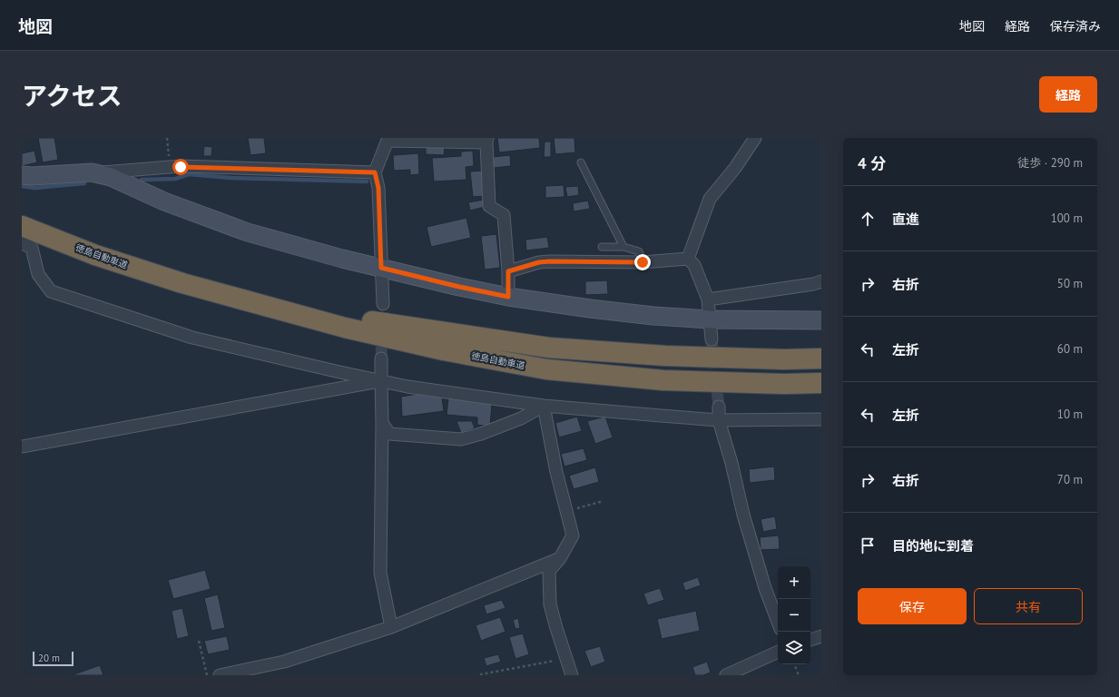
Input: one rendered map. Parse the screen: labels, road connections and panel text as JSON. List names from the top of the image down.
{
  "streets": {
    "highway": ["徳島自動車道"]
  },
  "scale_bar": "20 m",
  "page": {
    "header": "地図",
    "nav": ["地図", "経路", "保存済み"],
    "title": "アクセス",
    "buttons": [
      "経路",
      ["保存", "共有"]
    ],
    "heading": ["4 分", "徒歩 · 290 m"],
    "list": [
      ["直進", "100 m"],
      ["右折", "50 m"],
      ["左折", "60 m"],
      ["左折", "10 m"],
      ["右折", "70 m"],
      "目的地に到着"
    ],
    "map_buttons": ["+", "−"],
    "scale": "20 m"
  }
}
